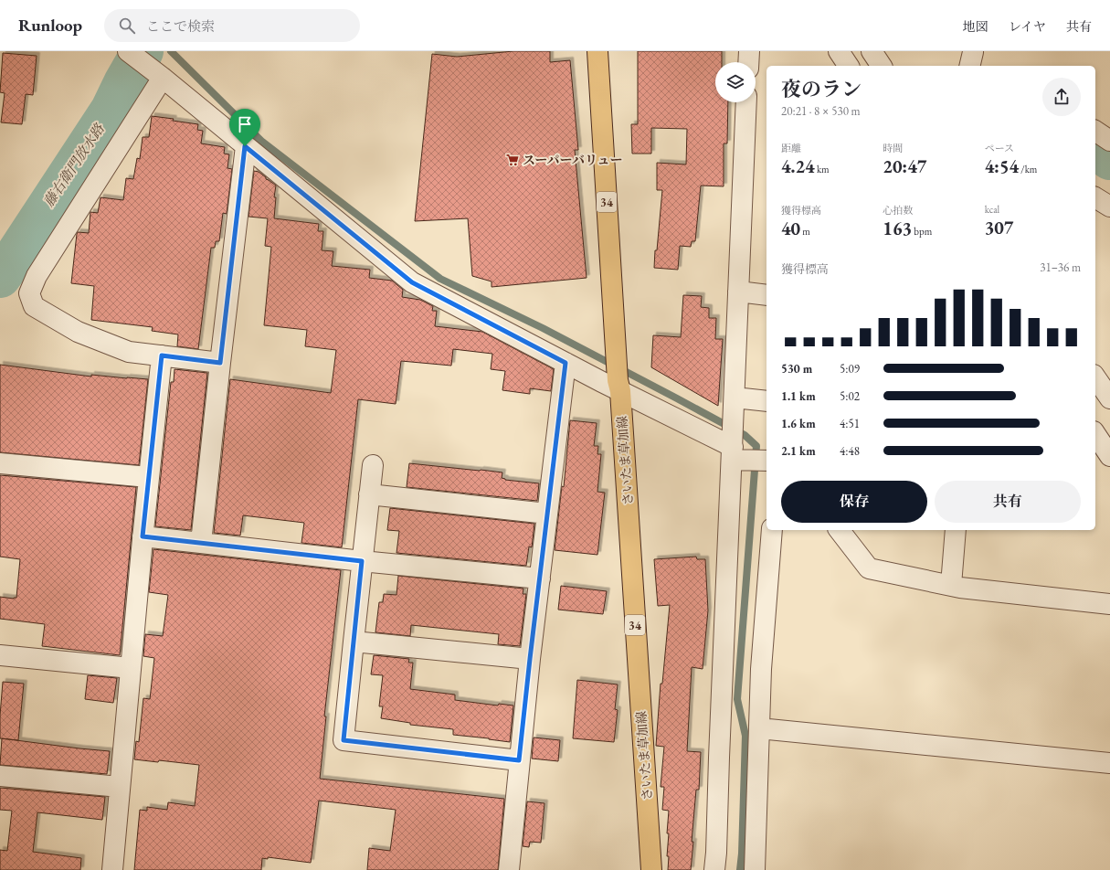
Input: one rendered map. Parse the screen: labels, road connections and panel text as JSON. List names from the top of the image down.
{
  "streets": {
    "main road": ["34", "さいたま草加線"]
  },
  "water": ["藤右衛門放水路"],
  "places": {
    "supermarket": ["スーパーバリュー"]
  },
  "page": {
    "header": "Runloop",
    "search": "ここで検索",
    "nav": ["地図", "レイヤ", "共有"],
    "heading": ["夜のラン", "20:21 · 8 × 530 m"],
    "stats": [
      ["距離", "4.24 km"],
      ["時間", "20:47"],
      ["ペース", "4:54 /km"],
      ["獲得標高", "40 m"],
      ["心拍数", "163 bpm"],
      ["kcal", "307"]
    ],
    "chart": ["獲得標高", "31–36 m"],
    "list": [
      {
        "name": "530 m",
        "note": "5:09"
      },
      {
        "name": "1.1 km",
        "note": "5:02"
      },
      {
        "name": "1.6 km",
        "note": "4:51"
      },
      {
        "name": "2.1 km",
        "note": "4:48"
      }
    ],
    "buttons": ["保存", "共有"]
  }
}
